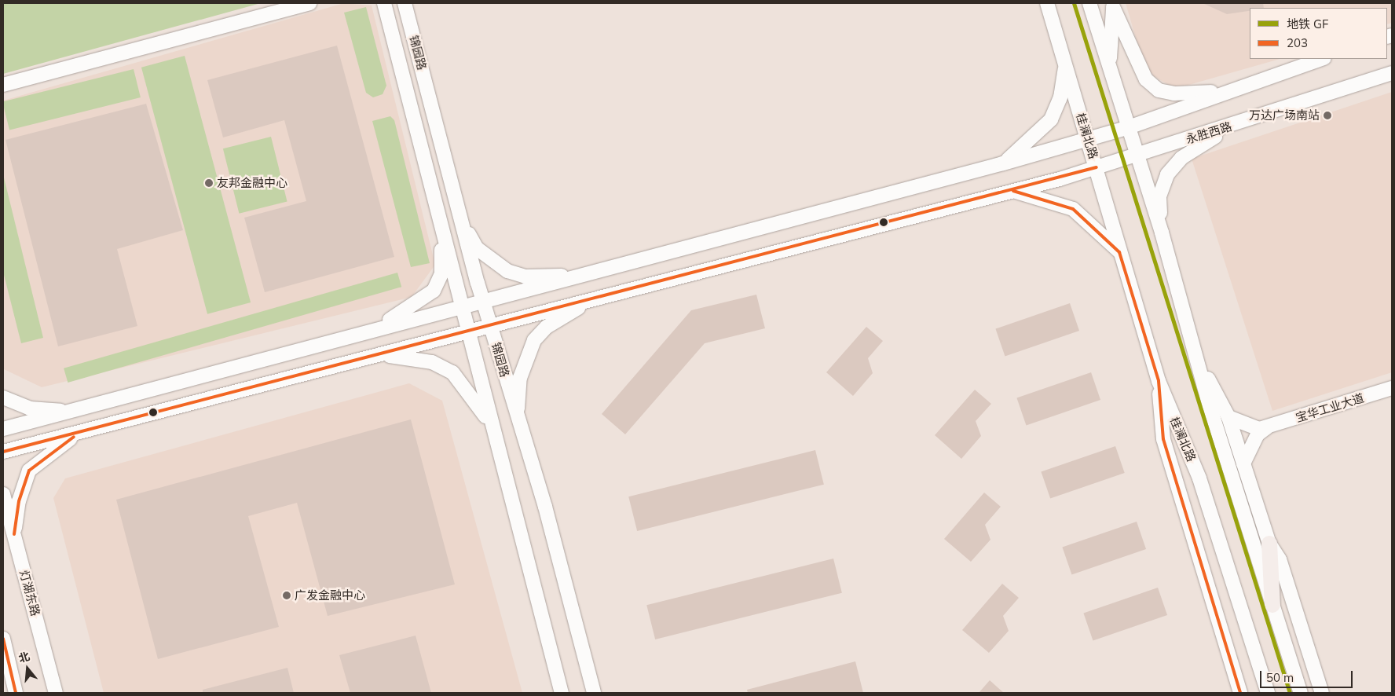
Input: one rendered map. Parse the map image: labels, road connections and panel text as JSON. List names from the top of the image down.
{
  "streets": {
    "main road": [
      "锦园路",
      "永胜西路",
      "桂澜北路",
      "宝华工业大道",
      "灯湖东路"
    ]
  },
  "crossings": [
    ["锦园路", "永胜西路"],
    ["永胜西路", "桂澜北路"]
  ],
  "places": ["万达广场南站", "友邦金融中心", "广发金融中心"],
  "lines": ["metro line GF", "transit line 203"],
  "legend": ["地铁 GF", "203"],
  "scale_bar": "50 m",
  "north": "top"
}
